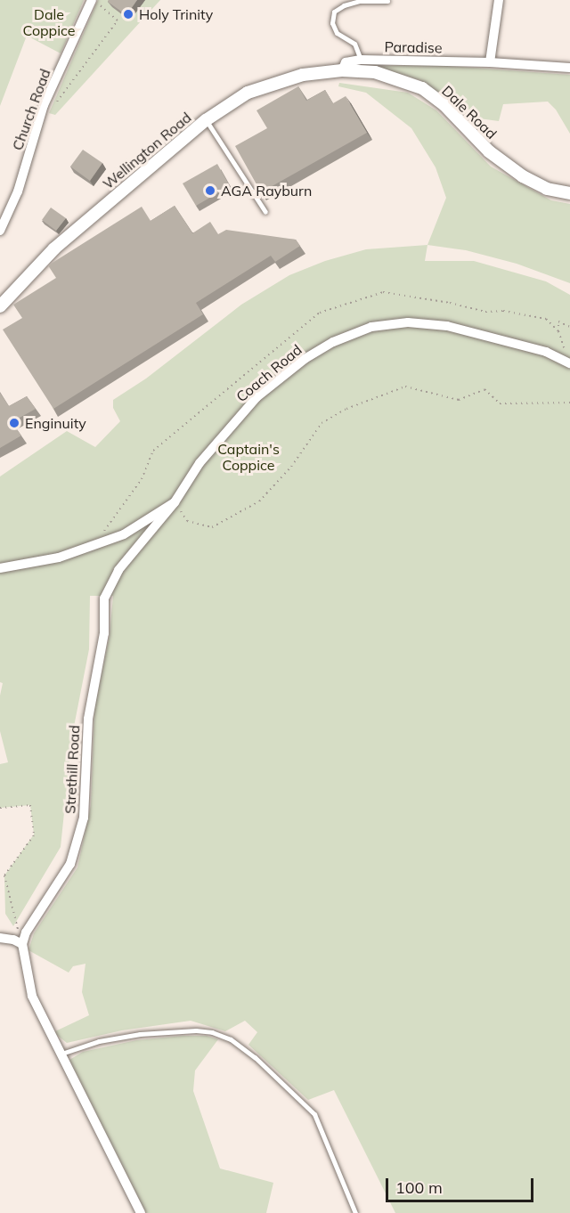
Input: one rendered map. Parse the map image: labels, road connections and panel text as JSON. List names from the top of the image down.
{
  "streets": {
    "street": [
      "Paradise",
      "Church Road",
      "Dale Road",
      "Wellington Road",
      "Coach Road",
      "Strethill Road"
    ]
  },
  "crossings": [
    ["Dale Road", "Wellington Road"],
    ["Coach Road", "Strethill Road"]
  ],
  "parks": ["Dale Coppice", "Captain's Coppice"],
  "places": ["Holy Trinity", "AGA Rayburn", "Enginuity"],
  "scale_bar": "100 m"
}
